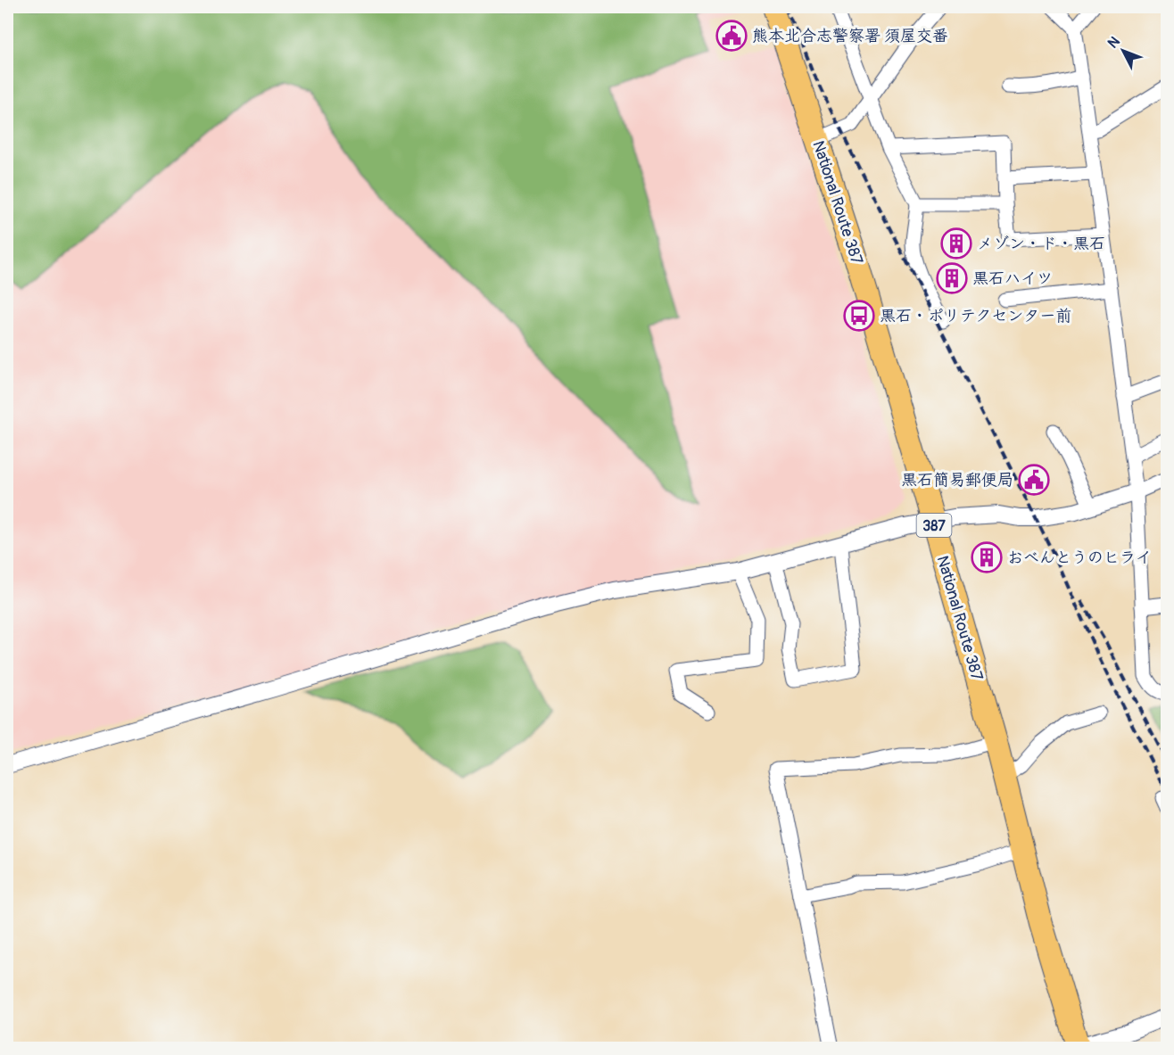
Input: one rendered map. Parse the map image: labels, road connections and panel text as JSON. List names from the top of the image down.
{
  "streets": {
    "highway": ["National Route 387", "387"]
  },
  "places": {
    "public building": ["熊本北合志警察署 須屋交番", "黒石簡易郵便局"],
    "building": ["メゾン・ド・黒石", "黒石ハイツ", "おべんとうのヒライ"],
    "bus stop": ["黒石・ポリテクセンター前"]
  },
  "north": "top left"
}
